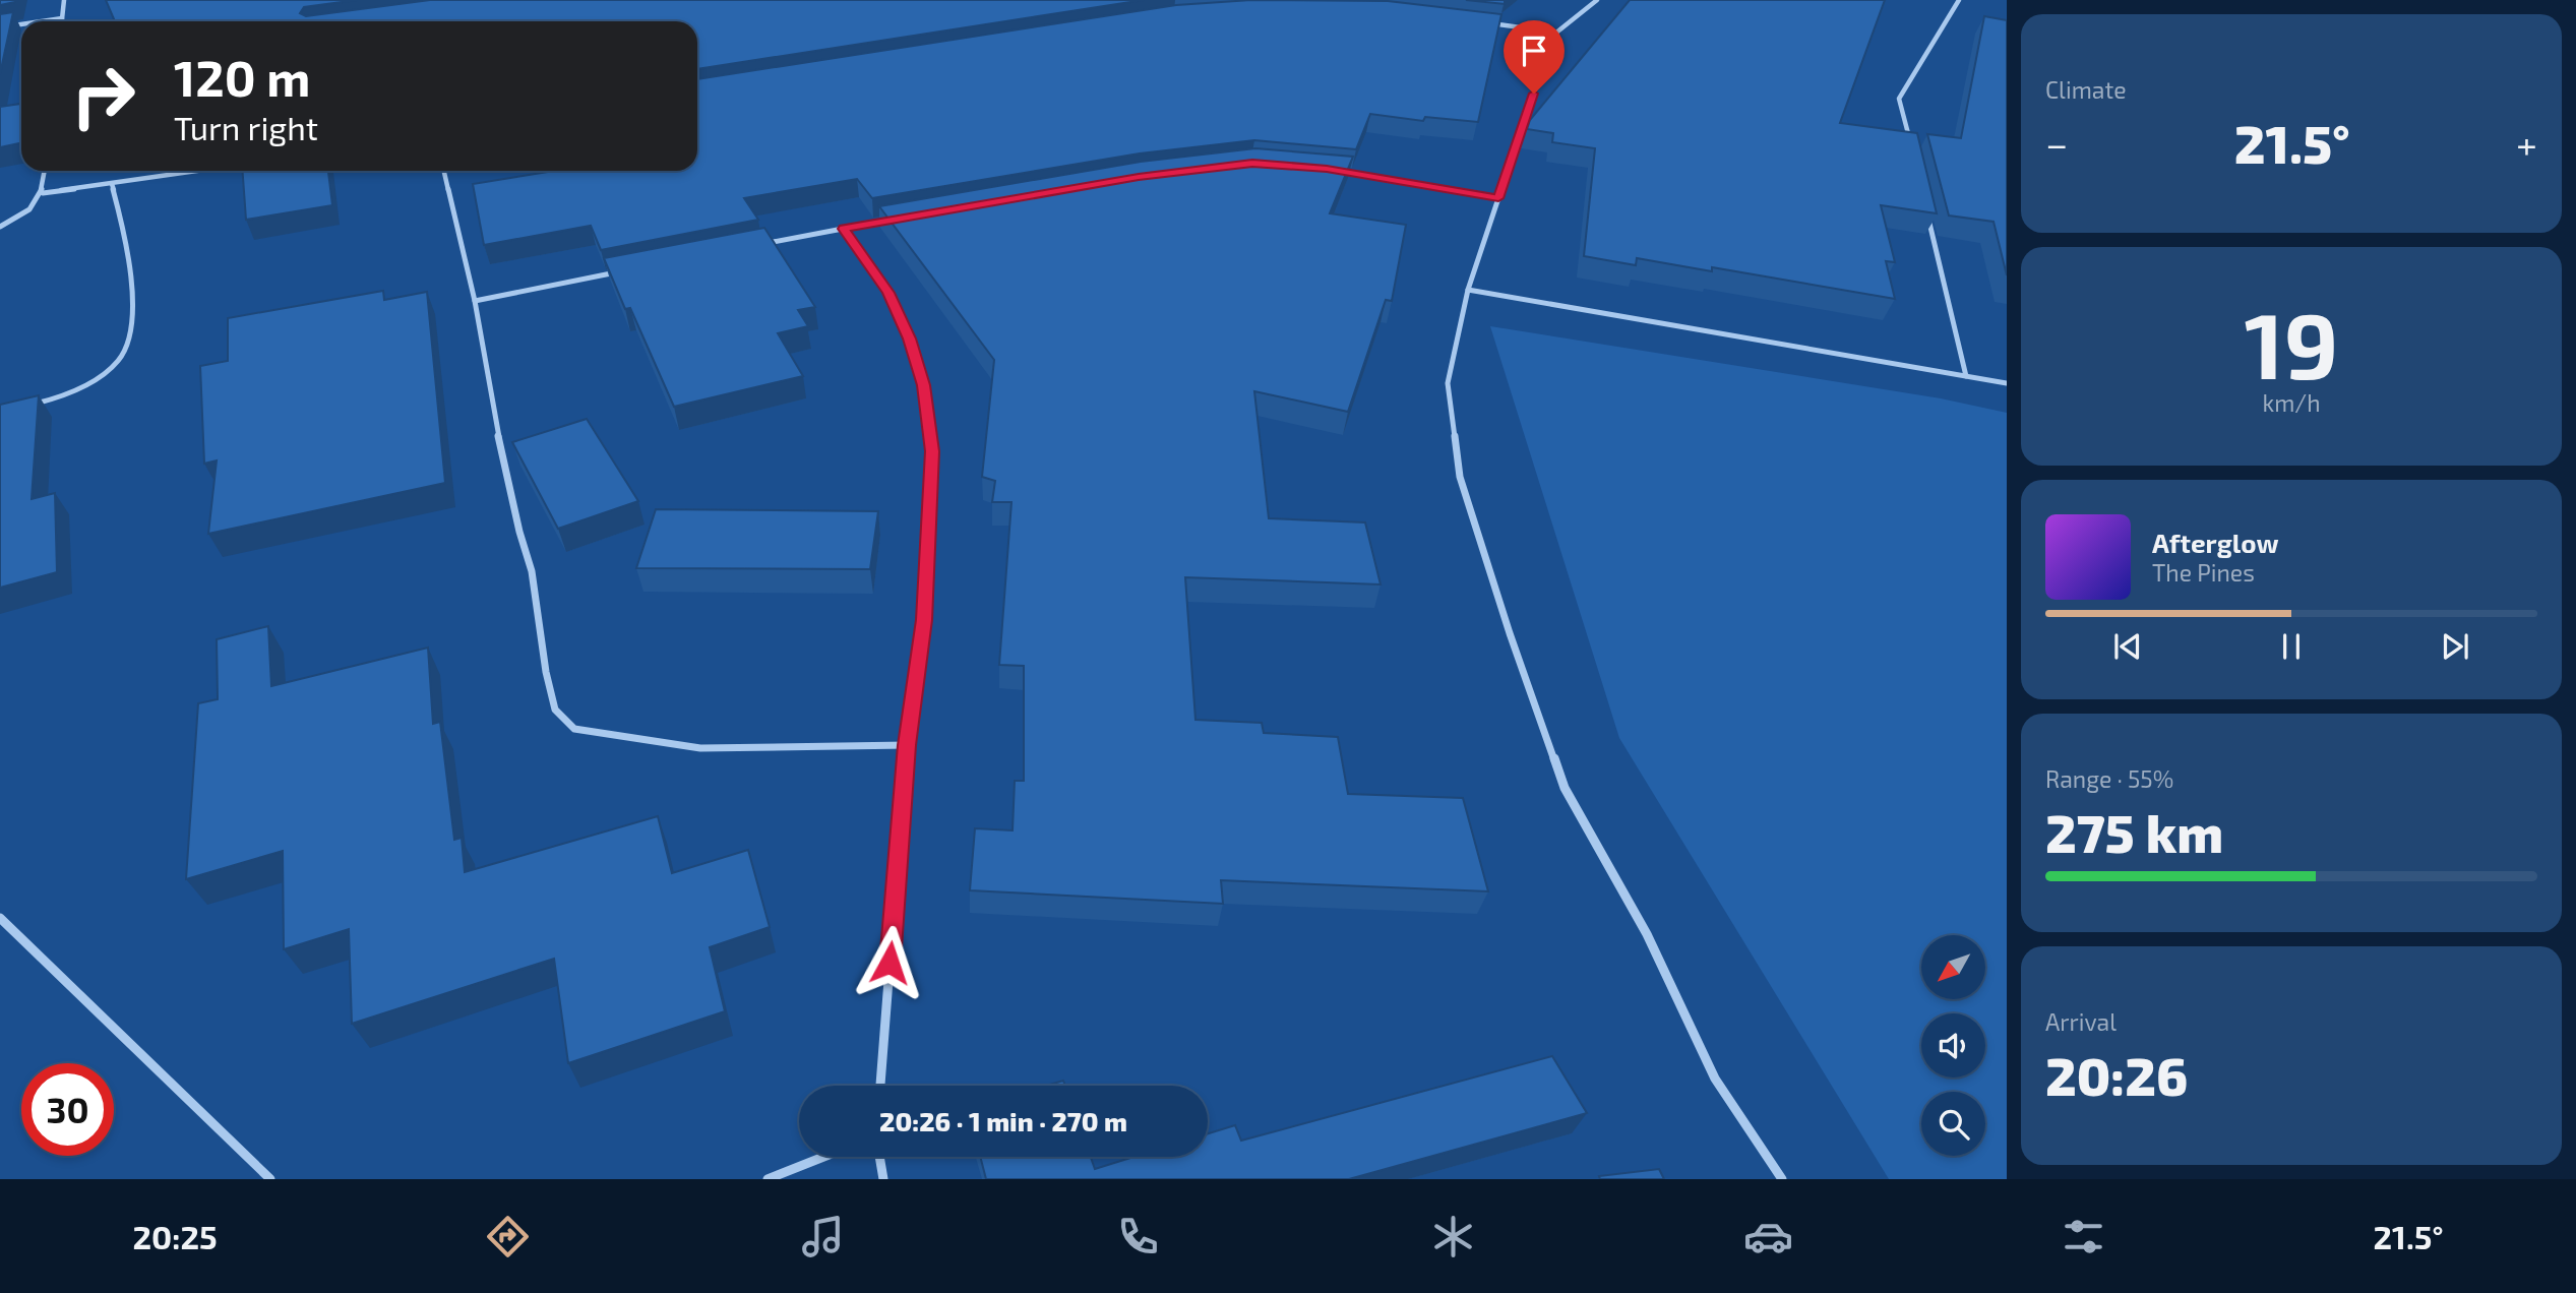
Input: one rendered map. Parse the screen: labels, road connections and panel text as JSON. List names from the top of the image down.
{
  "north": "bottom left",
  "page": {
    "tile": [
      "Climate",
      ["19", "km/h"],
      ["Range · 55%", "275 km"],
      ["Arrival", "20:26"]
    ],
    "turn": ["120 m", "Turn right"],
    "heat": ["−", "21.5°", "+"],
    "song": ["Afterglow", "The Pines"],
    "limit": "30",
    "trip": "20:26 · 1 min · 270 m",
    "tabs": ["20:25", "21.5°"]
  }
}
